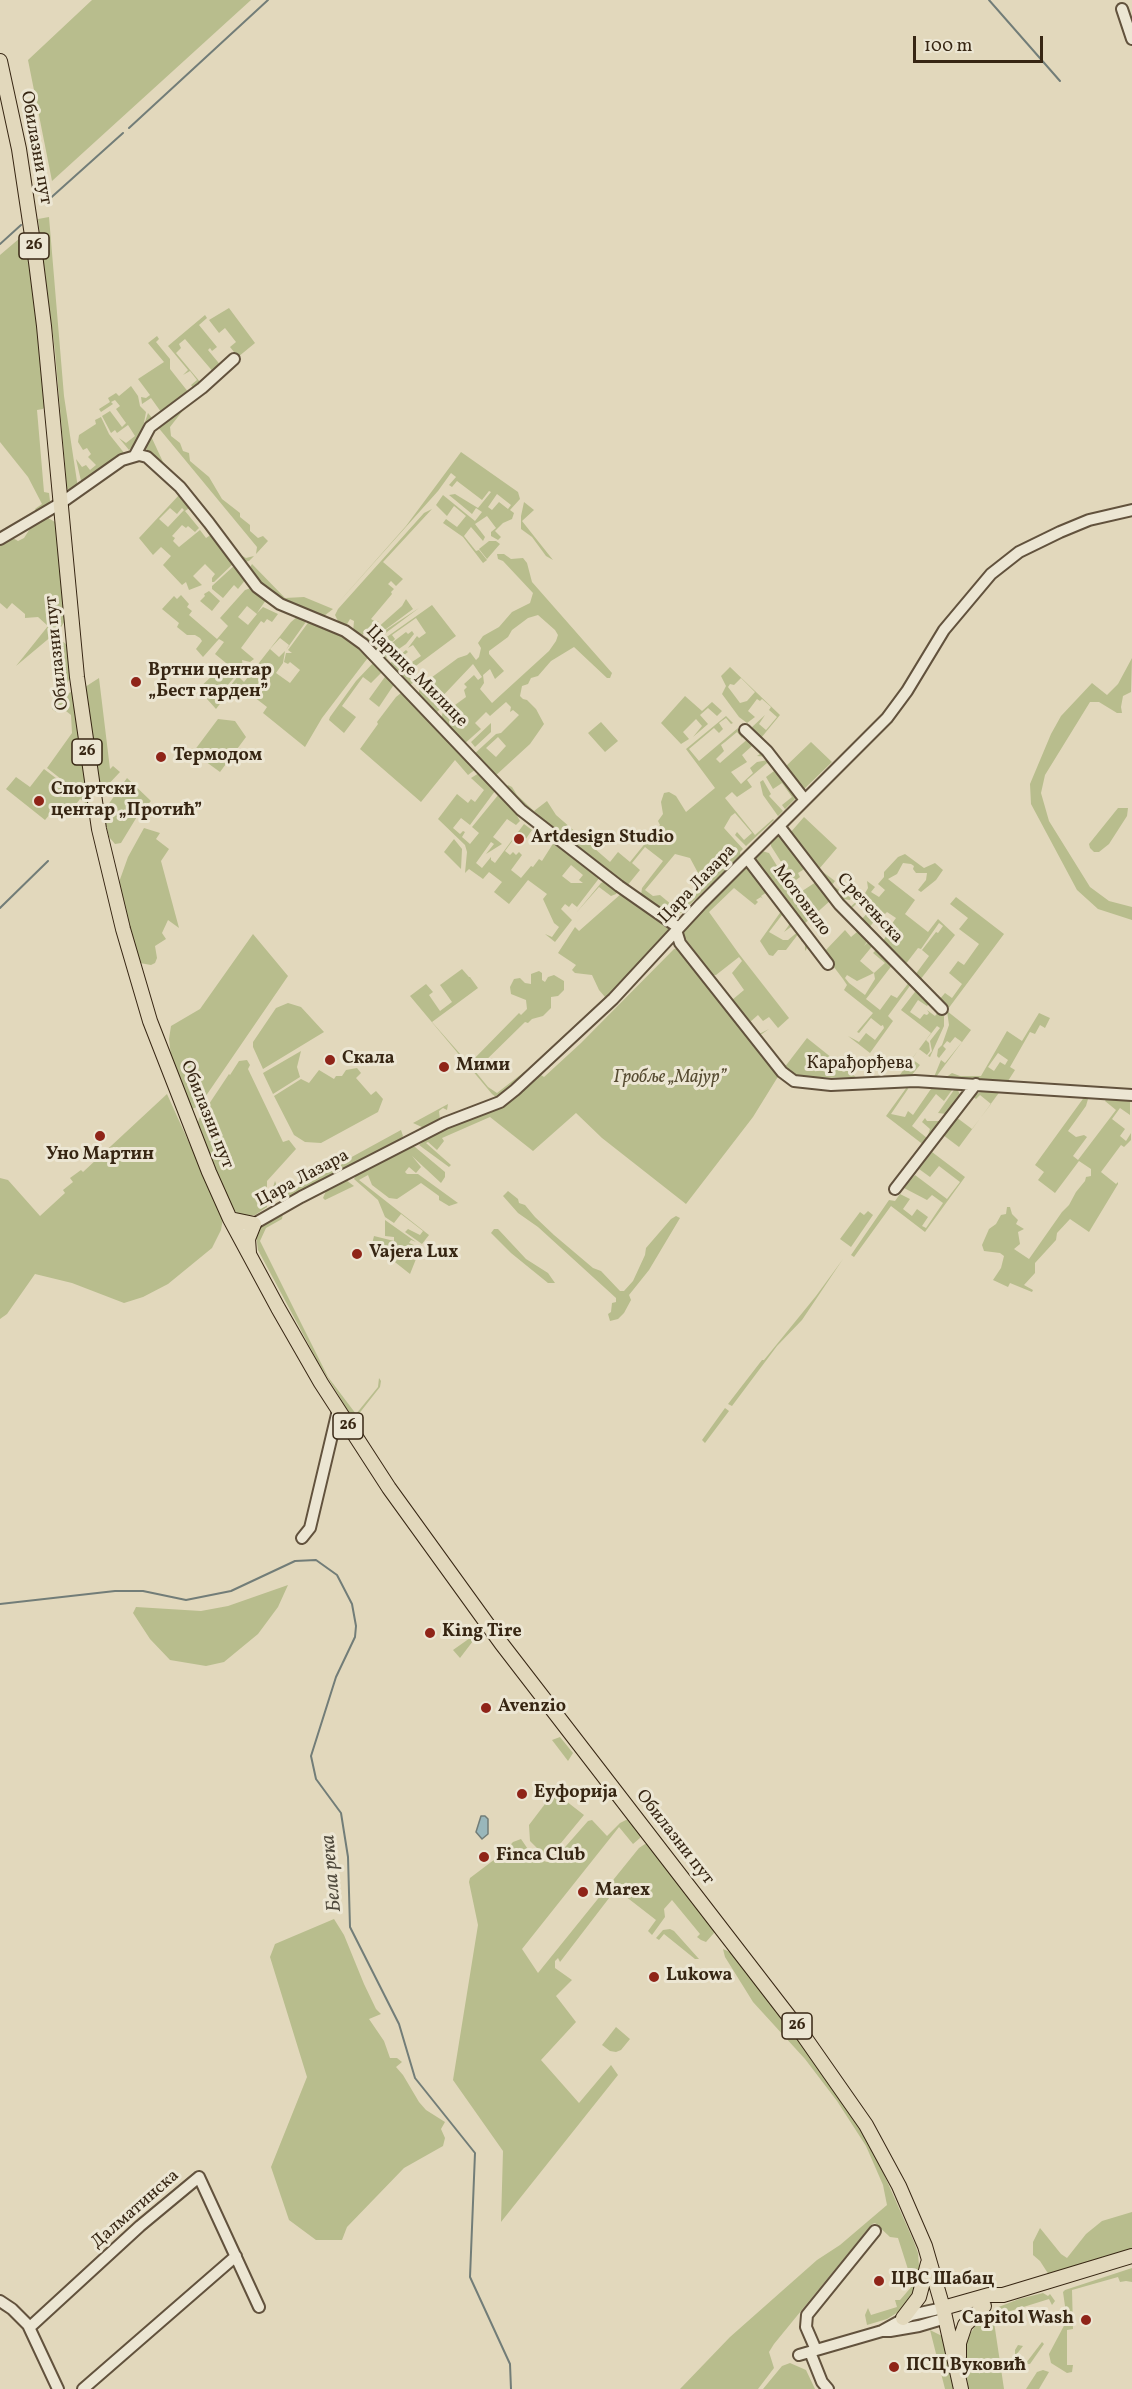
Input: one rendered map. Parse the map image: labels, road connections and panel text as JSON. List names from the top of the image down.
{
  "streets": {
    "main road": ["Обилазни пут", "26"],
    "street": [
      "Царице Милице",
      "Цара Лазара",
      "Мотовило",
      "Сретењска",
      "Карађорђева",
      "Далматинска"
    ]
  },
  "crossings": [
    ["Обилазни пут", "Цара Лазара"],
    ["Царице Милице", "Цара Лазара"],
    ["Царице Милице", "Карађорђева"],
    ["Цара Лазара", "Мотовило"],
    ["Цара Лазара", "Сретењска"],
    ["Цара Лазара", "Карађорђева"]
  ],
  "water": ["Бела река"],
  "parks": ["Гробље „Мајур”"],
  "places": [
    "Вртни центар „Бест гарден”",
    "Термодом",
    "Спортски центар „Протић”",
    "Artdesign Studio",
    "Скала",
    "Мими",
    "Уно Мартин",
    "Vajera Lux",
    "King Tire",
    "Avenzio",
    "Еуфорија",
    "Finca Club",
    "Marex",
    "Lukowa",
    "ЦВС Шабац",
    "Capitol Wash",
    "ПСЦ Вуковић"
  ],
  "scale_bar": "100 m"
}
